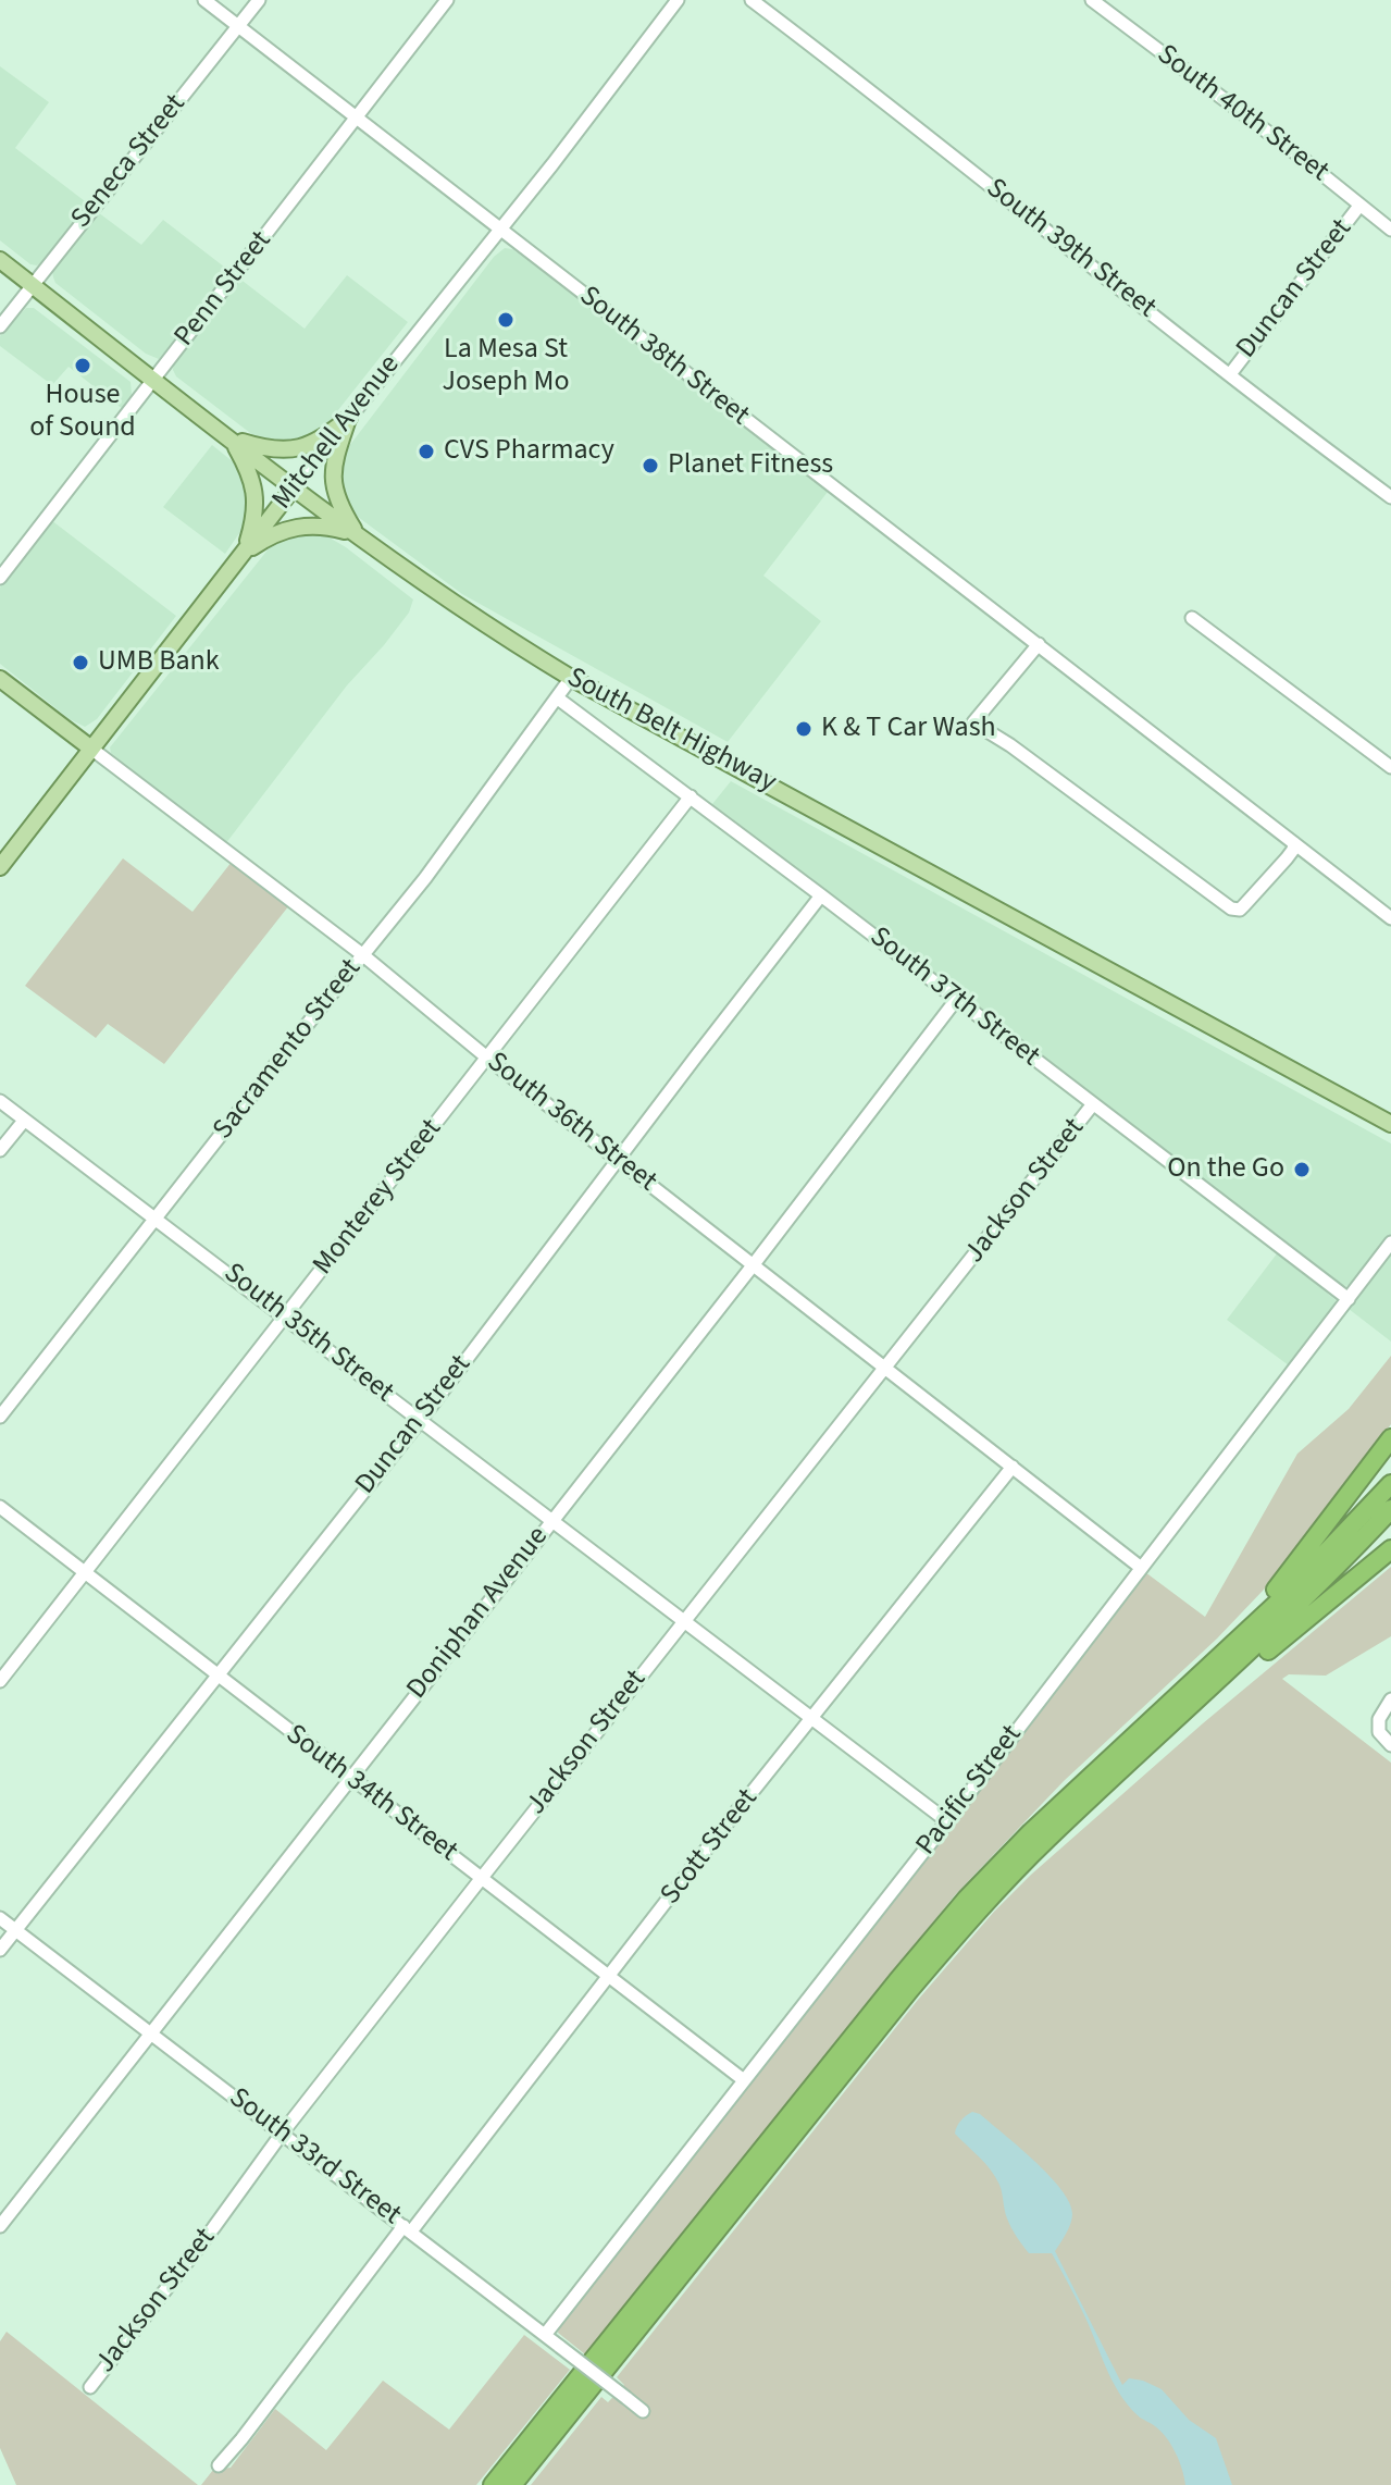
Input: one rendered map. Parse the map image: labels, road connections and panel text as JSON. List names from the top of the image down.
{
  "streets": {
    "main road": ["Mitchell Avenue", "South Belt Highway", "South 36th Street"],
    "street": [
      "South 40th Street",
      "Seneca Street",
      "South 39th Street",
      "Penn Street",
      "Duncan Street",
      "South 38th Street",
      "South 37th Street",
      "Sacramento Street",
      "Jackson Street",
      "Monterey Street",
      "South 35th Street",
      "Doniphan Avenue",
      "Pacific Street",
      "South 34th Street",
      "Scott Street",
      "South 33rd Street"
    ]
  },
  "crossings": [
    ["South 40th Street", "Duncan Street"],
    ["Seneca Street", "South 38th Street"],
    ["Seneca Street", "South Belt Highway"],
    ["South 39th Street", "Duncan Street"],
    ["Penn Street", "South 38th Street"],
    ["Penn Street", "South Belt Highway"],
    ["Duncan Street", "South 37th Street"],
    ["Duncan Street", "South 36th Street"],
    ["Duncan Street", "South 35th Street"],
    ["Duncan Street", "South 34th Street"],
    ["Duncan Street", "South 33rd Street"],
    ["South 38th Street", "Mitchell Avenue"],
    ["Mitchell Avenue", "South Belt Highway"],
    ["Mitchell Avenue", "South 36th Street"],
    ["South Belt Highway", "Sacramento Street"],
    ["South 37th Street", "Sacramento Street"],
    ["South 37th Street", "Jackson Street"],
    ["South 37th Street", "Monterey Street"],
    ["South 37th Street", "Doniphan Avenue"],
    ["South 37th Street", "Pacific Street"],
    ["Sacramento Street", "South 36th Street"],
    ["Sacramento Street", "South 35th Street"],
    ["South 36th Street", "Jackson Street"],
    ["South 36th Street", "Monterey Street"],
    ["South 36th Street", "Doniphan Avenue"],
    ["South 36th Street", "Pacific Street"],
    ["South 36th Street", "Scott Street"],
    ["Jackson Street", "South 35th Street"],
    ["Jackson Street", "South 34th Street"],
    ["Jackson Street", "South 33rd Street"],
    ["Monterey Street", "South 35th Street"],
    ["Monterey Street", "South 34th Street"],
    ["South 35th Street", "Doniphan Avenue"],
    ["South 35th Street", "Pacific Street"],
    ["South 35th Street", "Scott Street"],
    ["Doniphan Avenue", "South 34th Street"],
    ["Doniphan Avenue", "South 33rd Street"],
    ["Pacific Street", "South 34th Street"],
    ["Pacific Street", "South 33rd Street"],
    ["South 34th Street", "Scott Street"],
    ["Scott Street", "South 33rd Street"]
  ],
  "places": [
    "La Mesa St Joseph Mo",
    "House of Sound",
    "CVS Pharmacy",
    "Planet Fitness",
    "UMB Bank",
    "K & T Car Wash",
    "On the Go"
  ]
}
